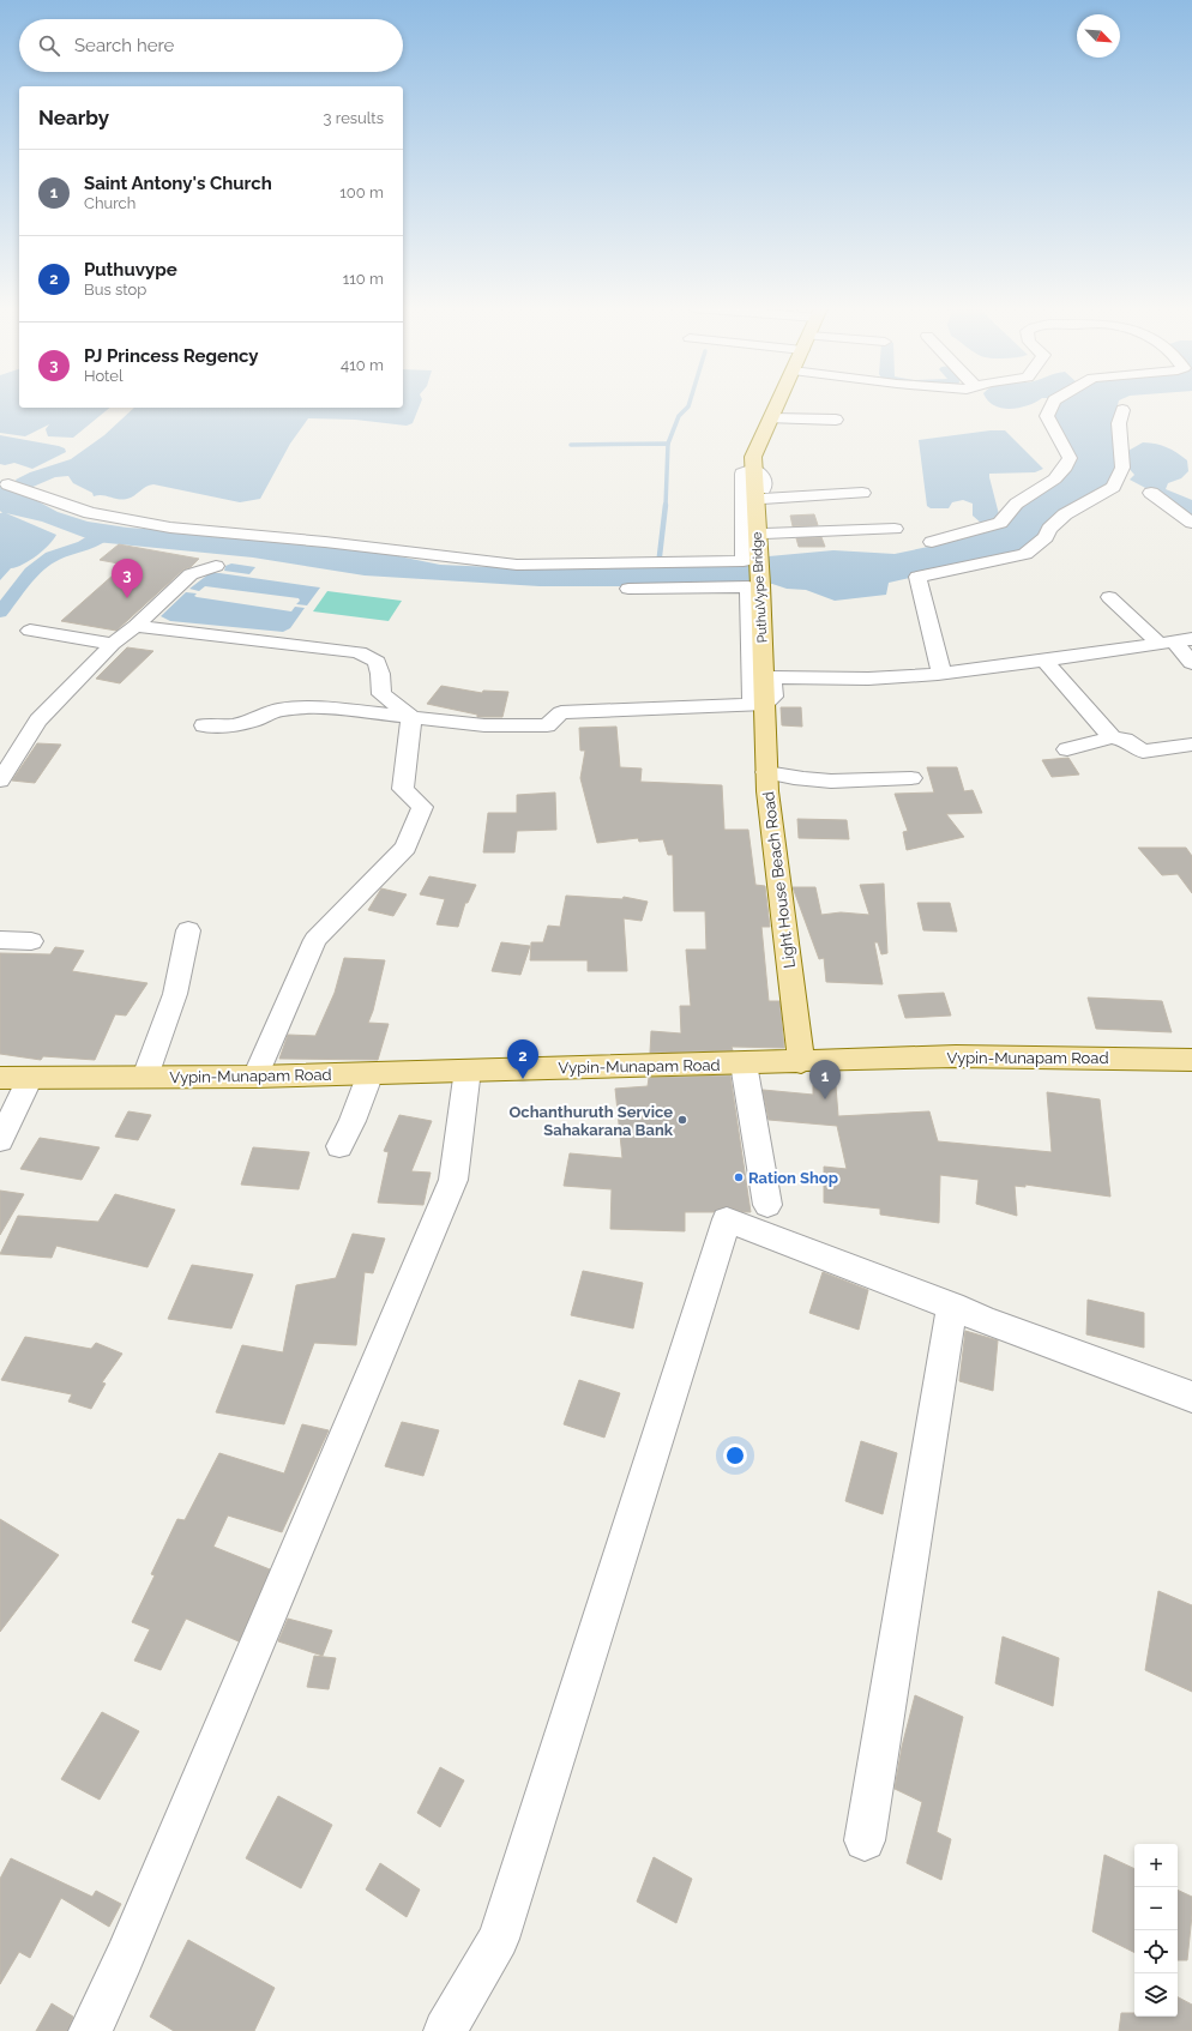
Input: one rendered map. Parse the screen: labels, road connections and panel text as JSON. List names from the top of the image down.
{
  "streets": {
    "main road": ["PuthuVype Bridge", "Light House Beach Road", "Vypin-Munapam Road"]
  },
  "crossings": [
    ["PuthuVype Bridge", "Light House Beach Road"],
    ["Light House Beach Road", "Vypin-Munapam Road"]
  ],
  "places": ["Ochanthuruth Service Sahakarana Bank", "Ration Shop"],
  "north": "bottom right",
  "page": {
    "search": "Search here",
    "heading": ["Nearby", "3 results"],
    "list": [
      {
        "mark": "1",
        "name": "Saint Antony's Church",
        "note": "Church",
        "value": "100 m"
      },
      {
        "mark": "2",
        "name": "Puthuvype",
        "note": "Bus stop",
        "value": "110 m"
      },
      {
        "mark": "3",
        "name": "PJ Princess Regency",
        "note": "Hotel",
        "value": "410 m"
      }
    ],
    "pins": ["3", "2", "1"],
    "map_buttons": ["+", "−"]
  }
}
